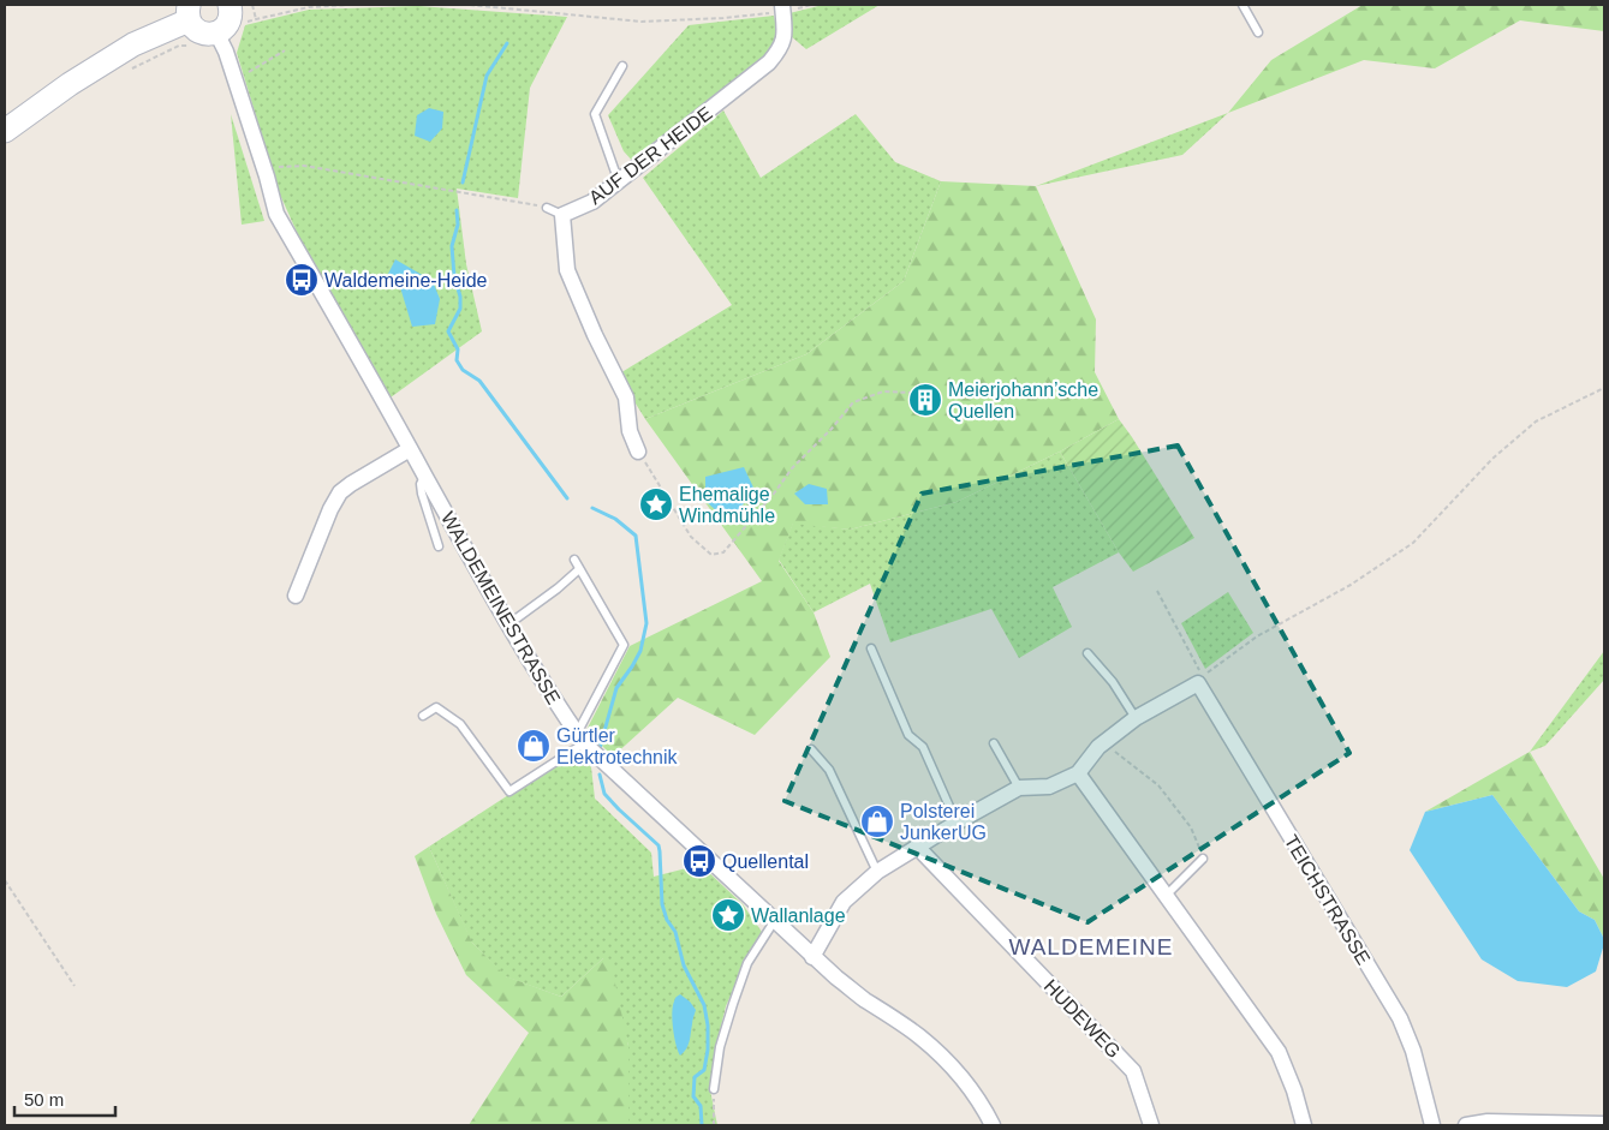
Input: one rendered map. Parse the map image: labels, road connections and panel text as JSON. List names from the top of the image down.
{
  "streets": {
    "street": [
      "AUF DER HEIDE",
      "WALDEMEINESTRASSE",
      "TEICHSTRASSE",
      "HUDEWEG"
    ]
  },
  "districts": ["WALDEMEINE"],
  "places": {
    "bus stop": ["Waldemeine-Heide", "Quellental"],
    "building": ["Meierjohann’sche Quellen"],
    "place": ["Ehemalige Windmühle", "Wallanlage"],
    "shop": ["Gürtler Elektrotechnik", "Polsterei JunkerUG"]
  },
  "scale_bar": "50 m"
}
